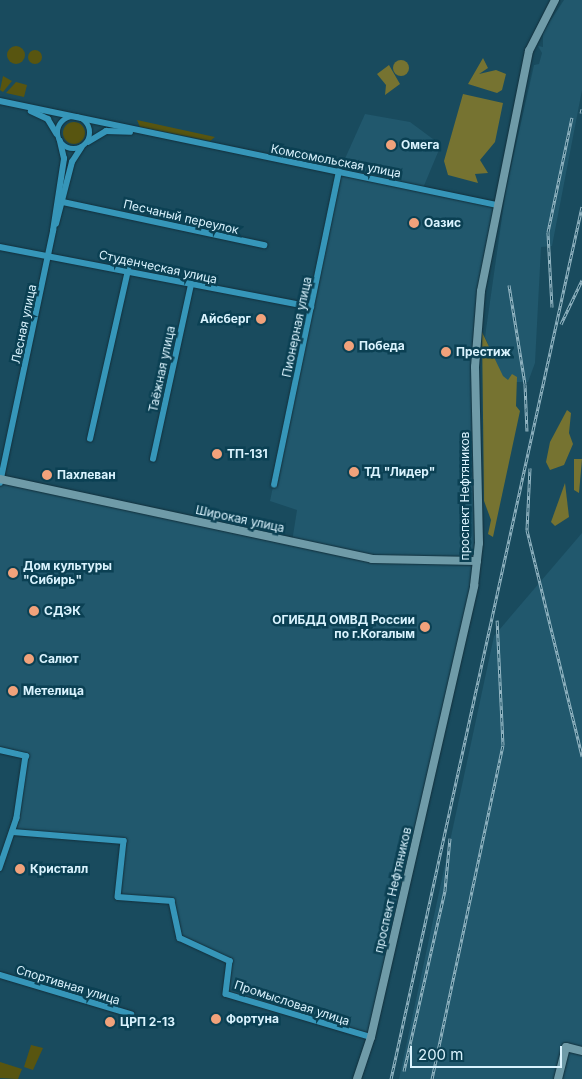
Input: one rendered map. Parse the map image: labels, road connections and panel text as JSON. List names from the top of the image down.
{
  "streets": {
    "main road": ["проспект Нефтяников", "Широкая улица"],
    "street": [
      "Комсомольская улица",
      "Песчаный переулок",
      "Студенческая улица",
      "Лесная улица",
      "Пионерная улица",
      "Таёжная улица",
      "Спортивная улица",
      "Промысловая улица"
    ]
  },
  "crossings": [
    ["Комсомольская улица", "Лесная улица"],
    ["Комсомольская улица", "Пионерная улица"],
    ["Комсомольская улица", "проспект Нефтяников"],
    ["Песчаный переулок", "Лесная улица"],
    ["Студенческая улица", "Лесная улица"],
    ["Студенческая улица", "Пионерная улица"],
    ["Студенческая улица", "Таёжная улица"],
    ["Лесная улица", "Широкая улица"],
    ["проспект Нефтяников", "Широкая улица"],
    ["проспект Нефтяников", "Промысловая улица"]
  ],
  "places": [
    "Омега",
    "Оазис",
    "Айсберг",
    "Победа",
    "Престиж",
    "ТП-131",
    "ТД \"Лидер\"",
    "Пахлеван",
    "Дом культуры \"Сибирь\"",
    "СДЭК",
    "ОГИБДД ОМВД России по г.Когалым",
    "Салют",
    "Метелица",
    "Кристалл",
    "Фортуна",
    "ЦРП 2-13"
  ],
  "scale_bar": "200 m"
}
